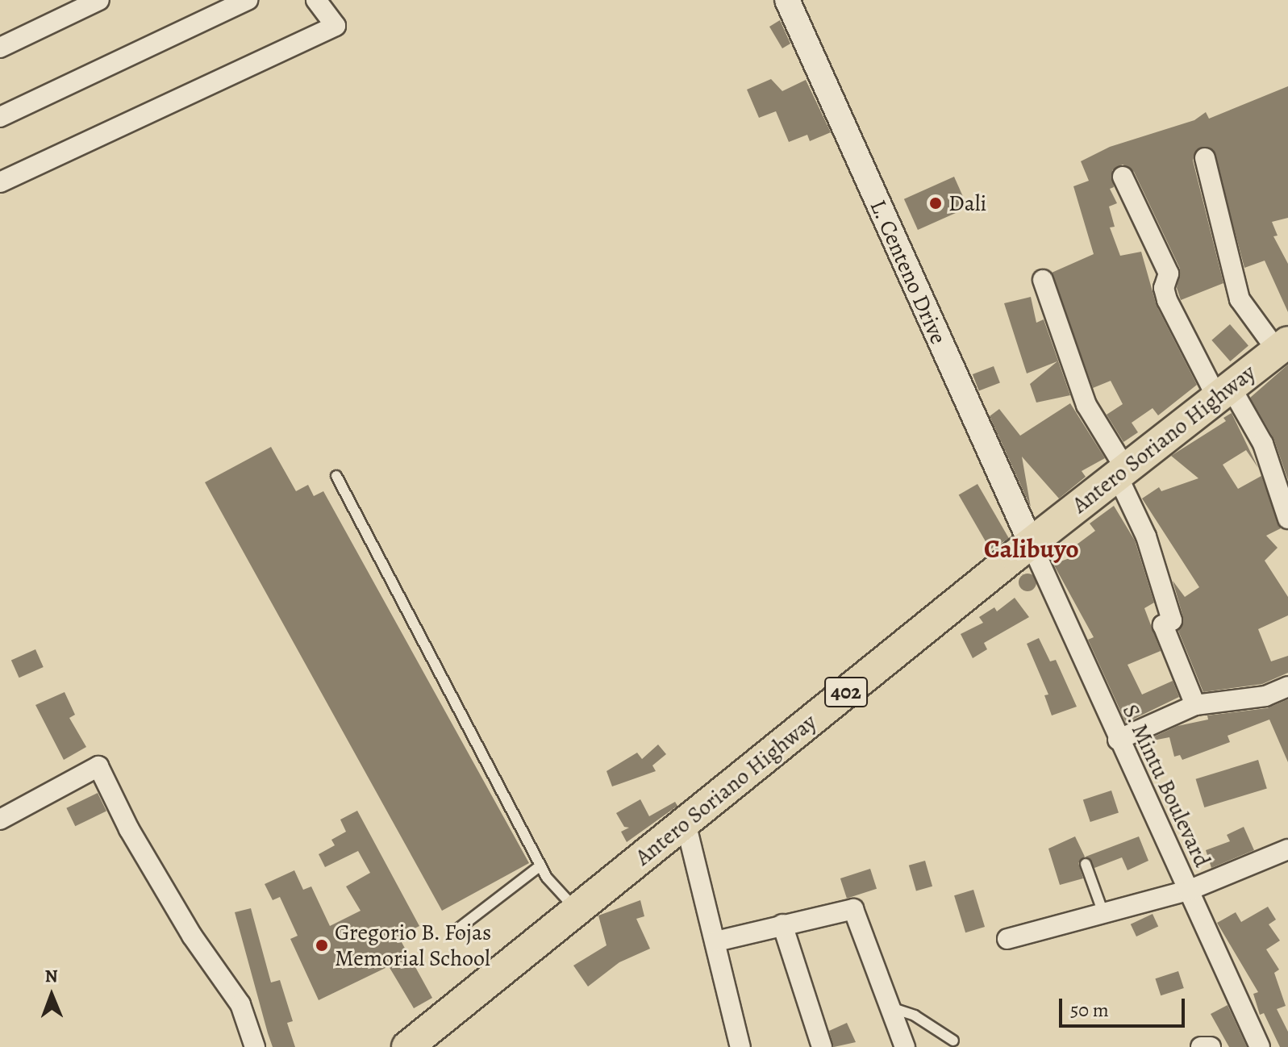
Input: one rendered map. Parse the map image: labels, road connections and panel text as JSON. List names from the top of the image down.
{
  "streets": {
    "main road": ["Antero Soriano Highway", "402"],
    "street": ["L. Centeno Drive", "S. Mintu Boulevard"]
  },
  "crossings": [
    ["L. Centeno Drive", "Antero Soriano Highway"],
    ["L. Centeno Drive", "S. Mintu Boulevard"],
    ["Antero Soriano Highway", "S. Mintu Boulevard"]
  ],
  "districts": ["Calibuyo"],
  "places": ["Dali", "Gregorio B. Fojas Memorial School"],
  "scale_bar": "50 m",
  "north": "top"
}
